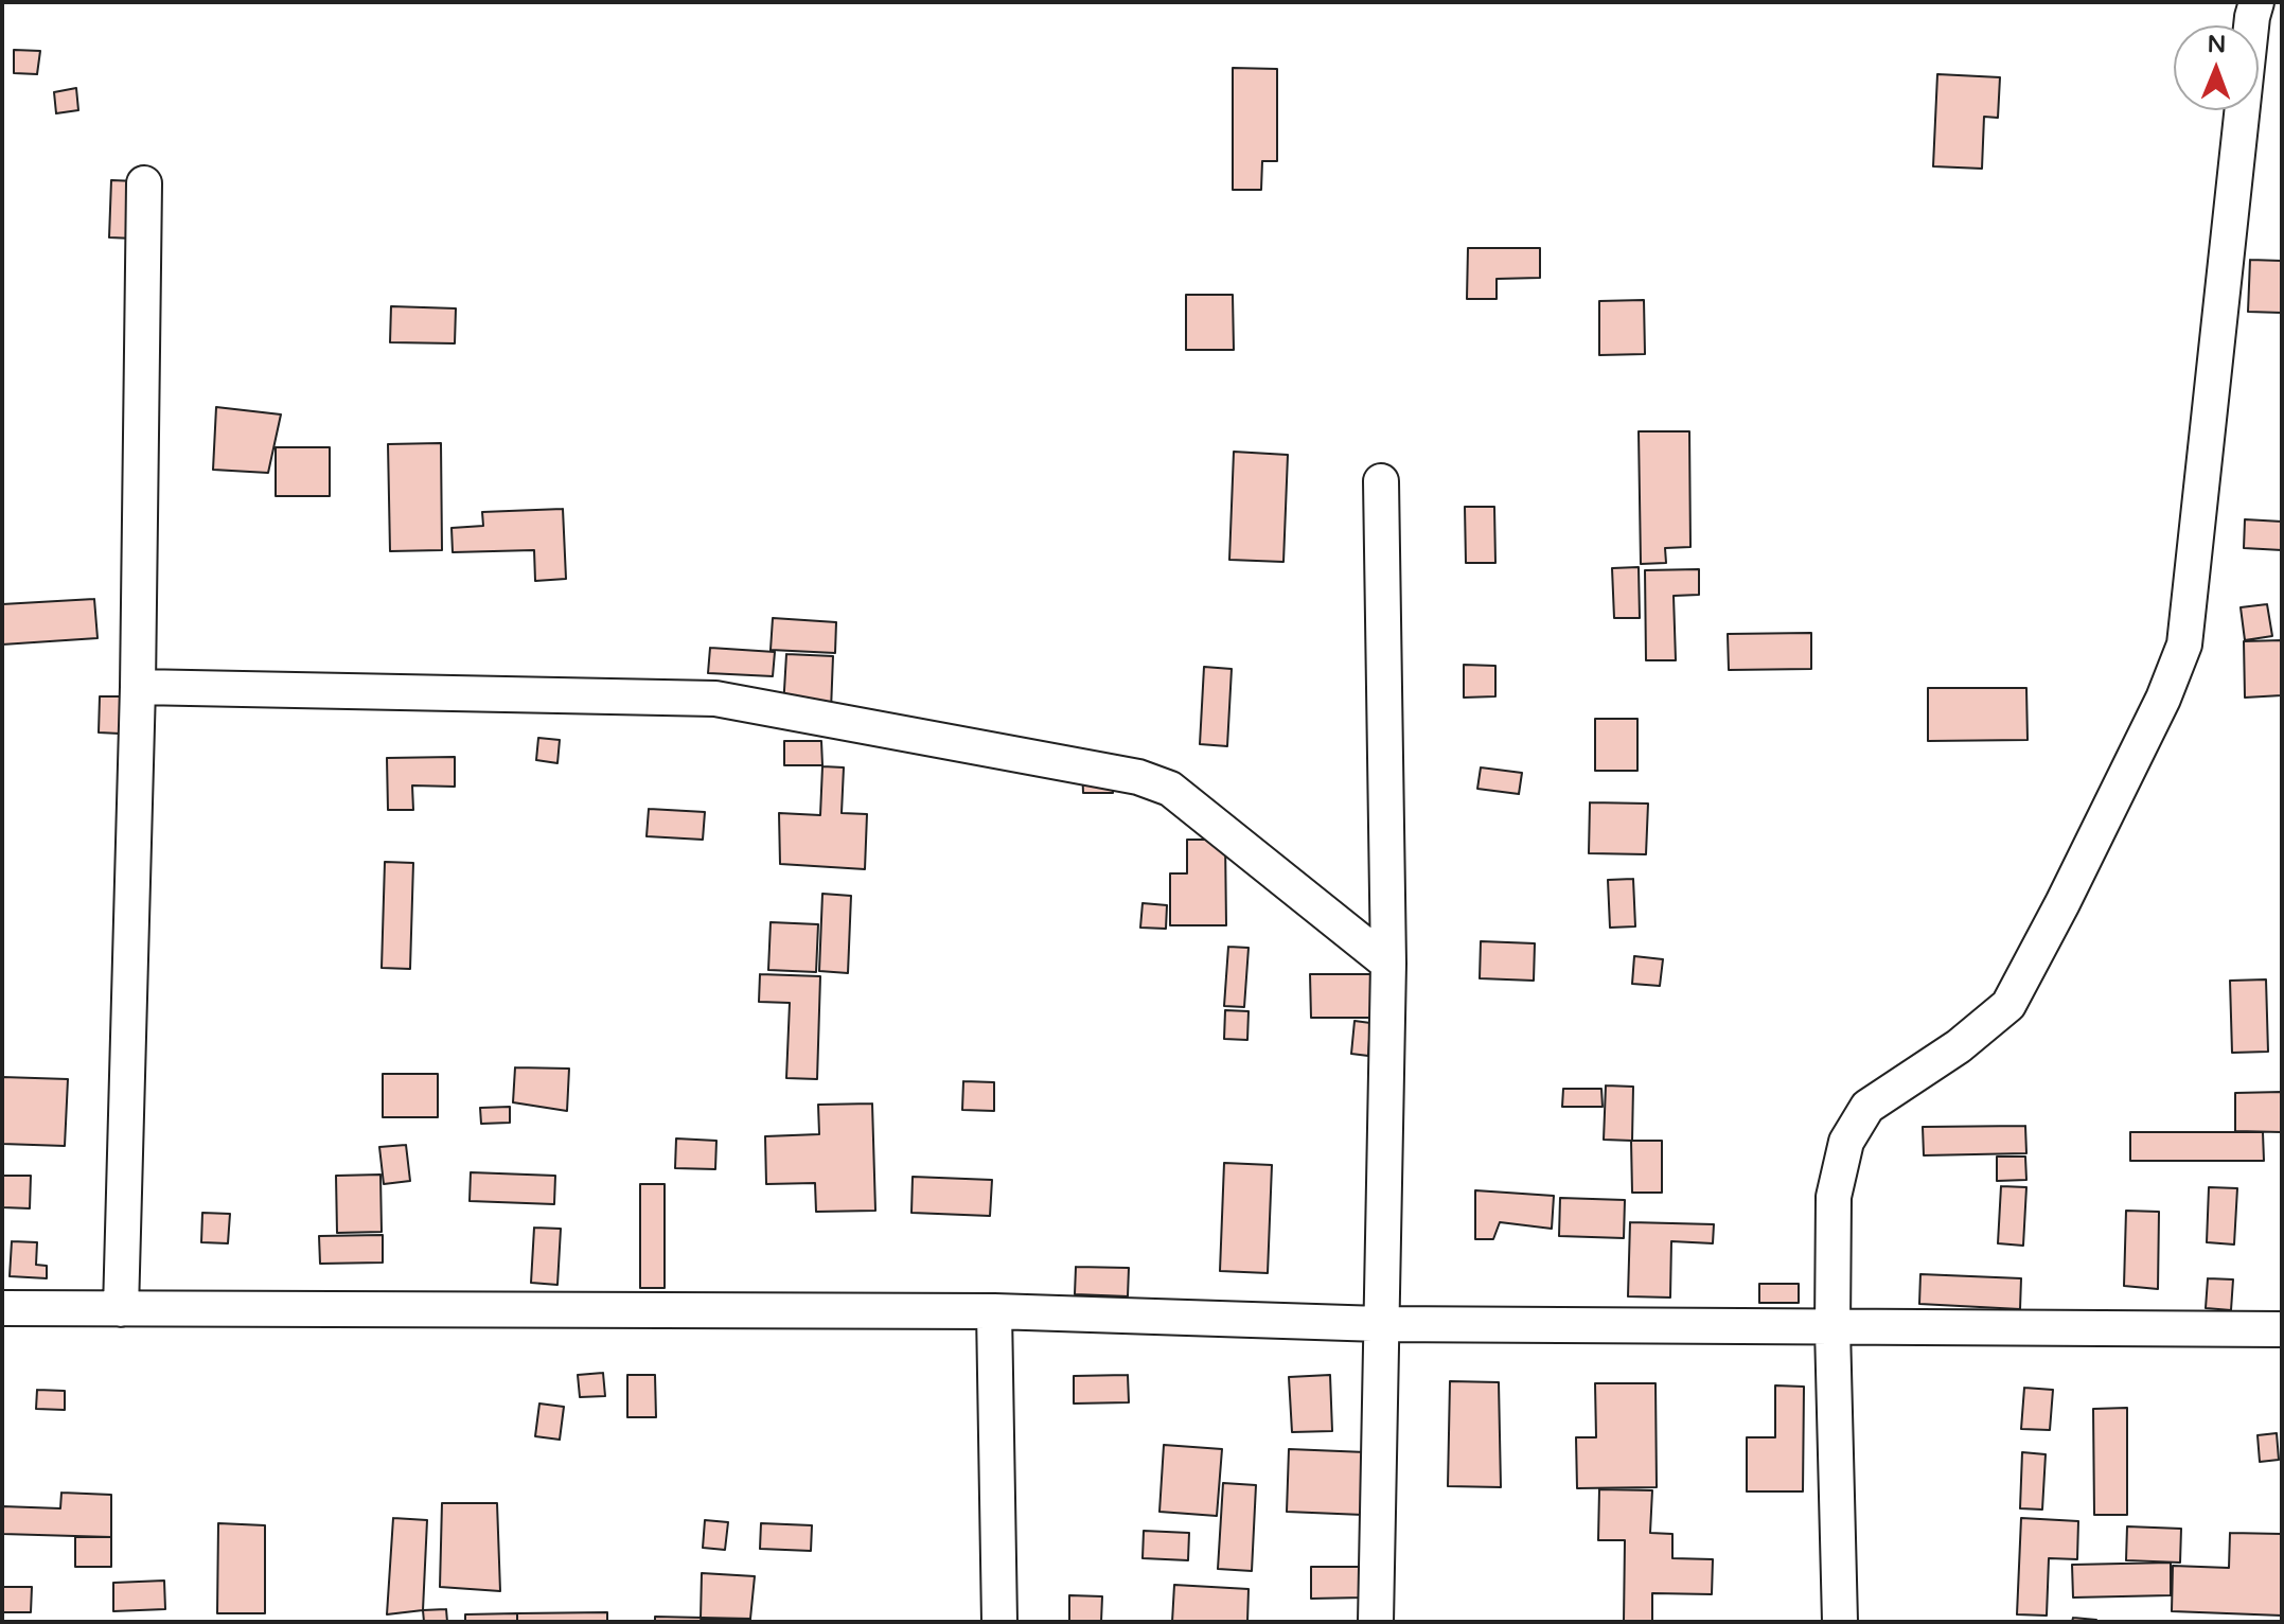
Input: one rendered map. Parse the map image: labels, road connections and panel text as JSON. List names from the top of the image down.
{
  "north": "top"
}
